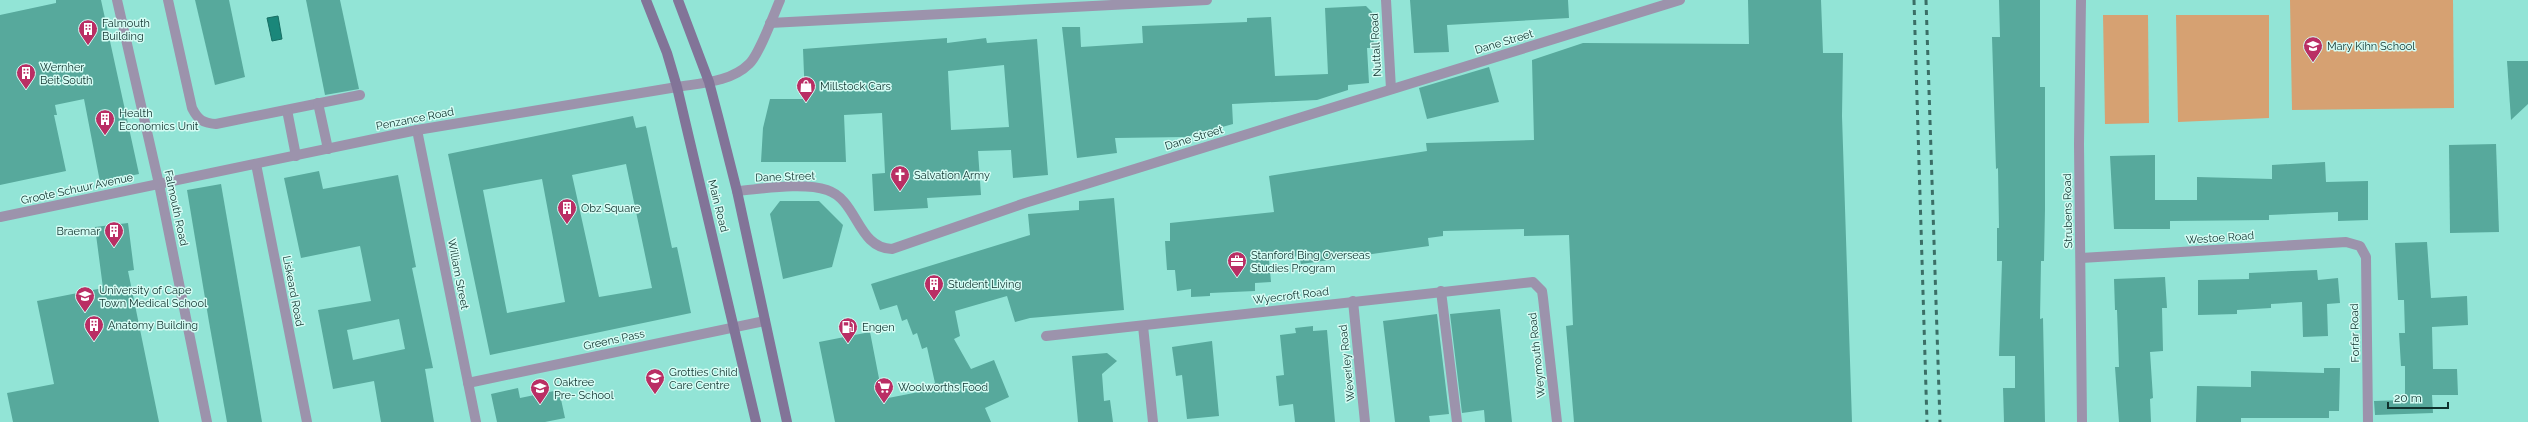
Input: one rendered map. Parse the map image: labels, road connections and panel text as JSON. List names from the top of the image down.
{
  "streets": {
    "main road": ["Main Road"],
    "street": [
      "Dane Street",
      "Nuttall Road",
      "Penzance Road",
      "Groote Schuur Avenue",
      "Falmouth Road",
      "Strubens Road",
      "Westoe Road",
      "William Street",
      "Liskeard Road",
      "Wyecroft Road",
      "Forfar Road",
      "Greens Pass",
      "Weymouth Road",
      "Weverley Road"
    ]
  },
  "crossings": [
    ["Dane Street", "Nuttall Road"],
    ["Dane Street", "Main Road"],
    ["Penzance Road", "Groote Schuur Avenue"],
    ["Penzance Road", "Main Road"],
    ["Penzance Road", "Falmouth Road"],
    ["Penzance Road", "William Street"],
    ["Penzance Road", "Liskeard Road"],
    ["Groote Schuur Avenue", "Falmouth Road"],
    ["Main Road", "Greens Pass"],
    ["Strubens Road", "Westoe Road"],
    ["Westoe Road", "Forfar Road"],
    ["William Street", "Greens Pass"],
    ["Wyecroft Road", "Weymouth Road"],
    ["Wyecroft Road", "Weverley Road"]
  ],
  "places": {
    "building": [
      "Falmouth Building",
      "Wernher Beit South",
      "Health Economics Unit",
      "Obz Square",
      "Braemar",
      "Student Living",
      "Anatomy Building"
    ],
    "school or university": [
      "Mary Kihn School",
      "University of Cape Town Medical School",
      "Grotties Child Care Centre",
      "Oaktree Pre- School"
    ],
    "shop": ["Millstock Cars"],
    "church": ["Salvation Army"],
    "office": ["Stanford Bing Overseas Studies Program"],
    "fuel station": ["Engen"],
    "supermarket": ["Woolworths Food"]
  },
  "scale_bar": "20 m"
}
